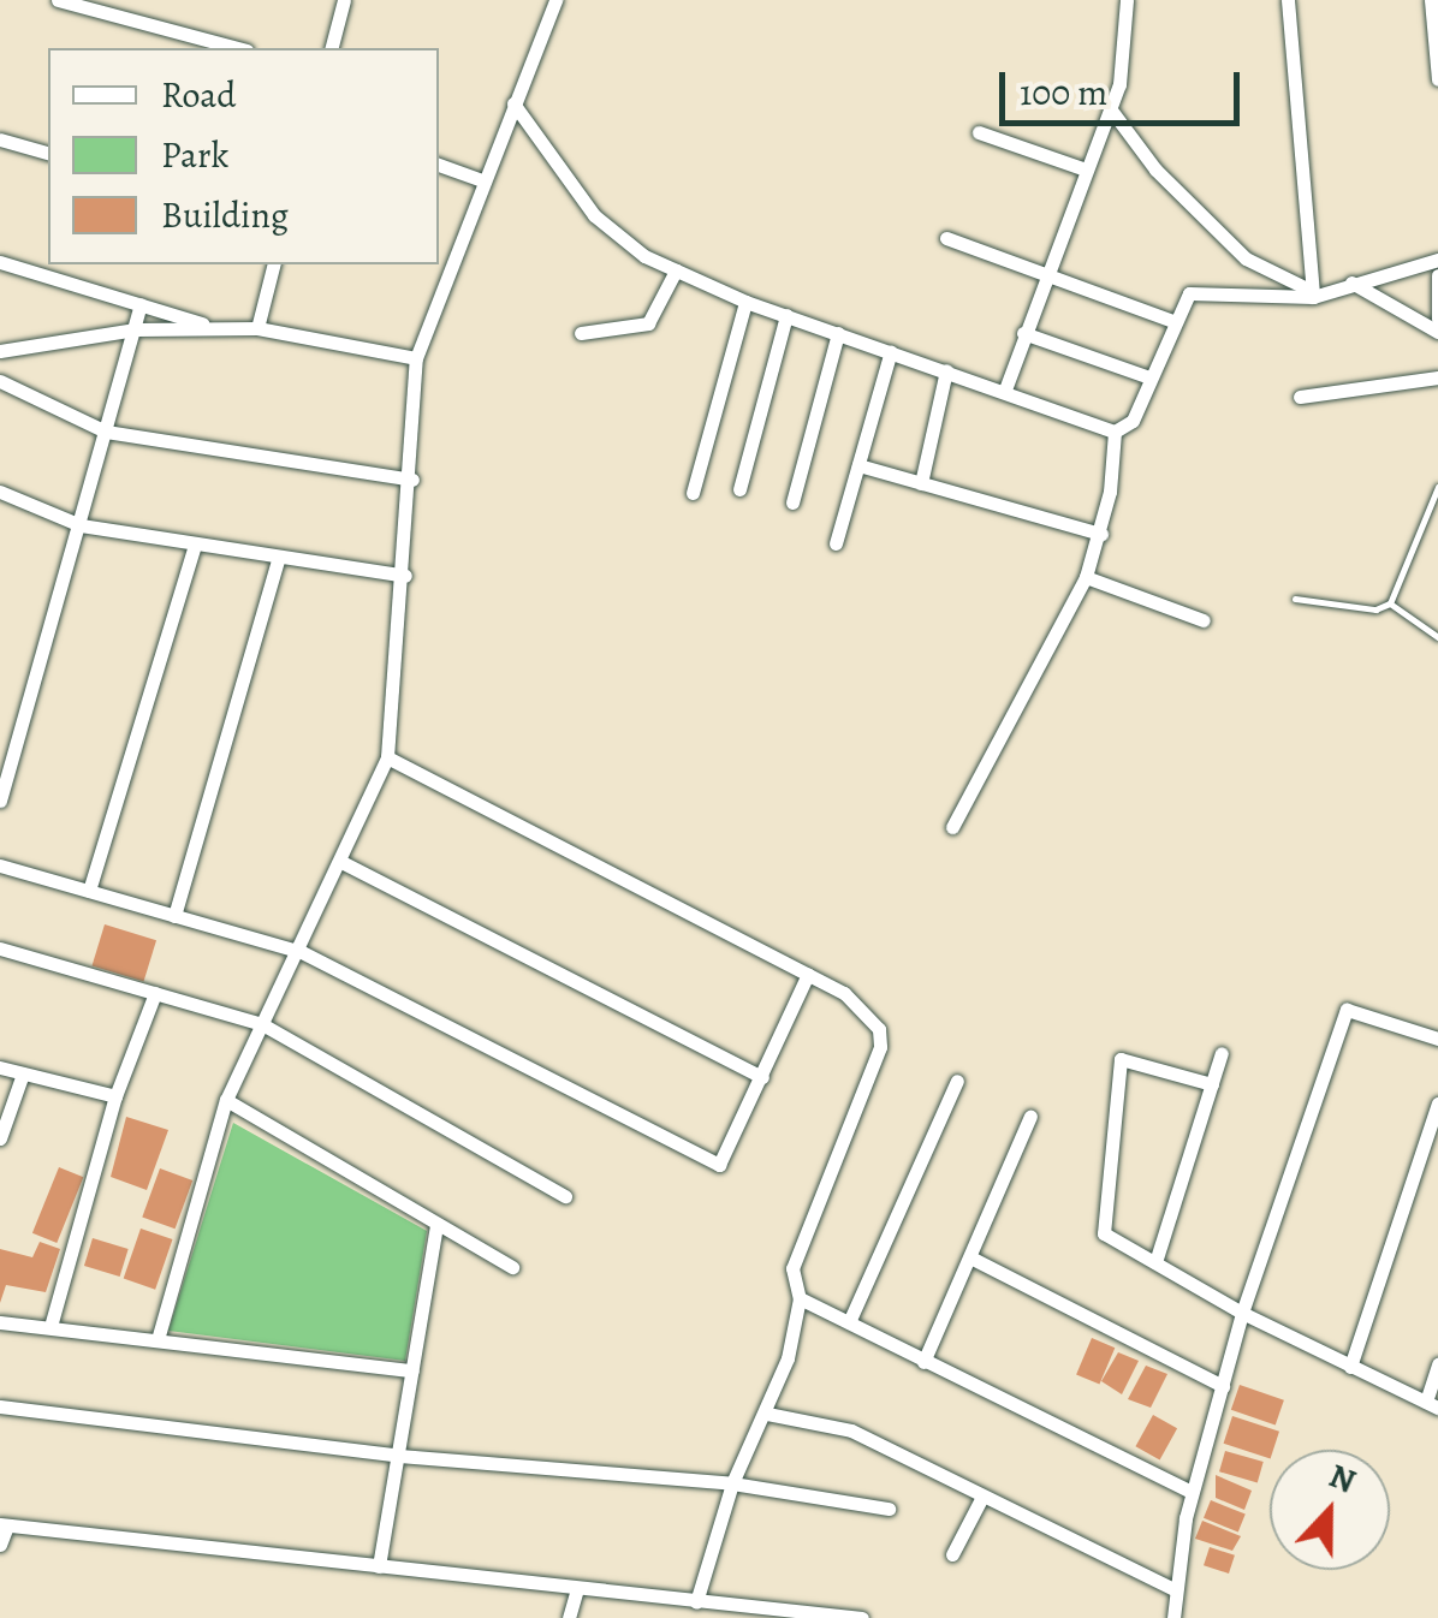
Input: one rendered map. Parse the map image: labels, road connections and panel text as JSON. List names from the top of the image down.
{
  "legend": ["Road", "Park", "Building"],
  "scale_bar": "100 m",
  "north": "top"
}
